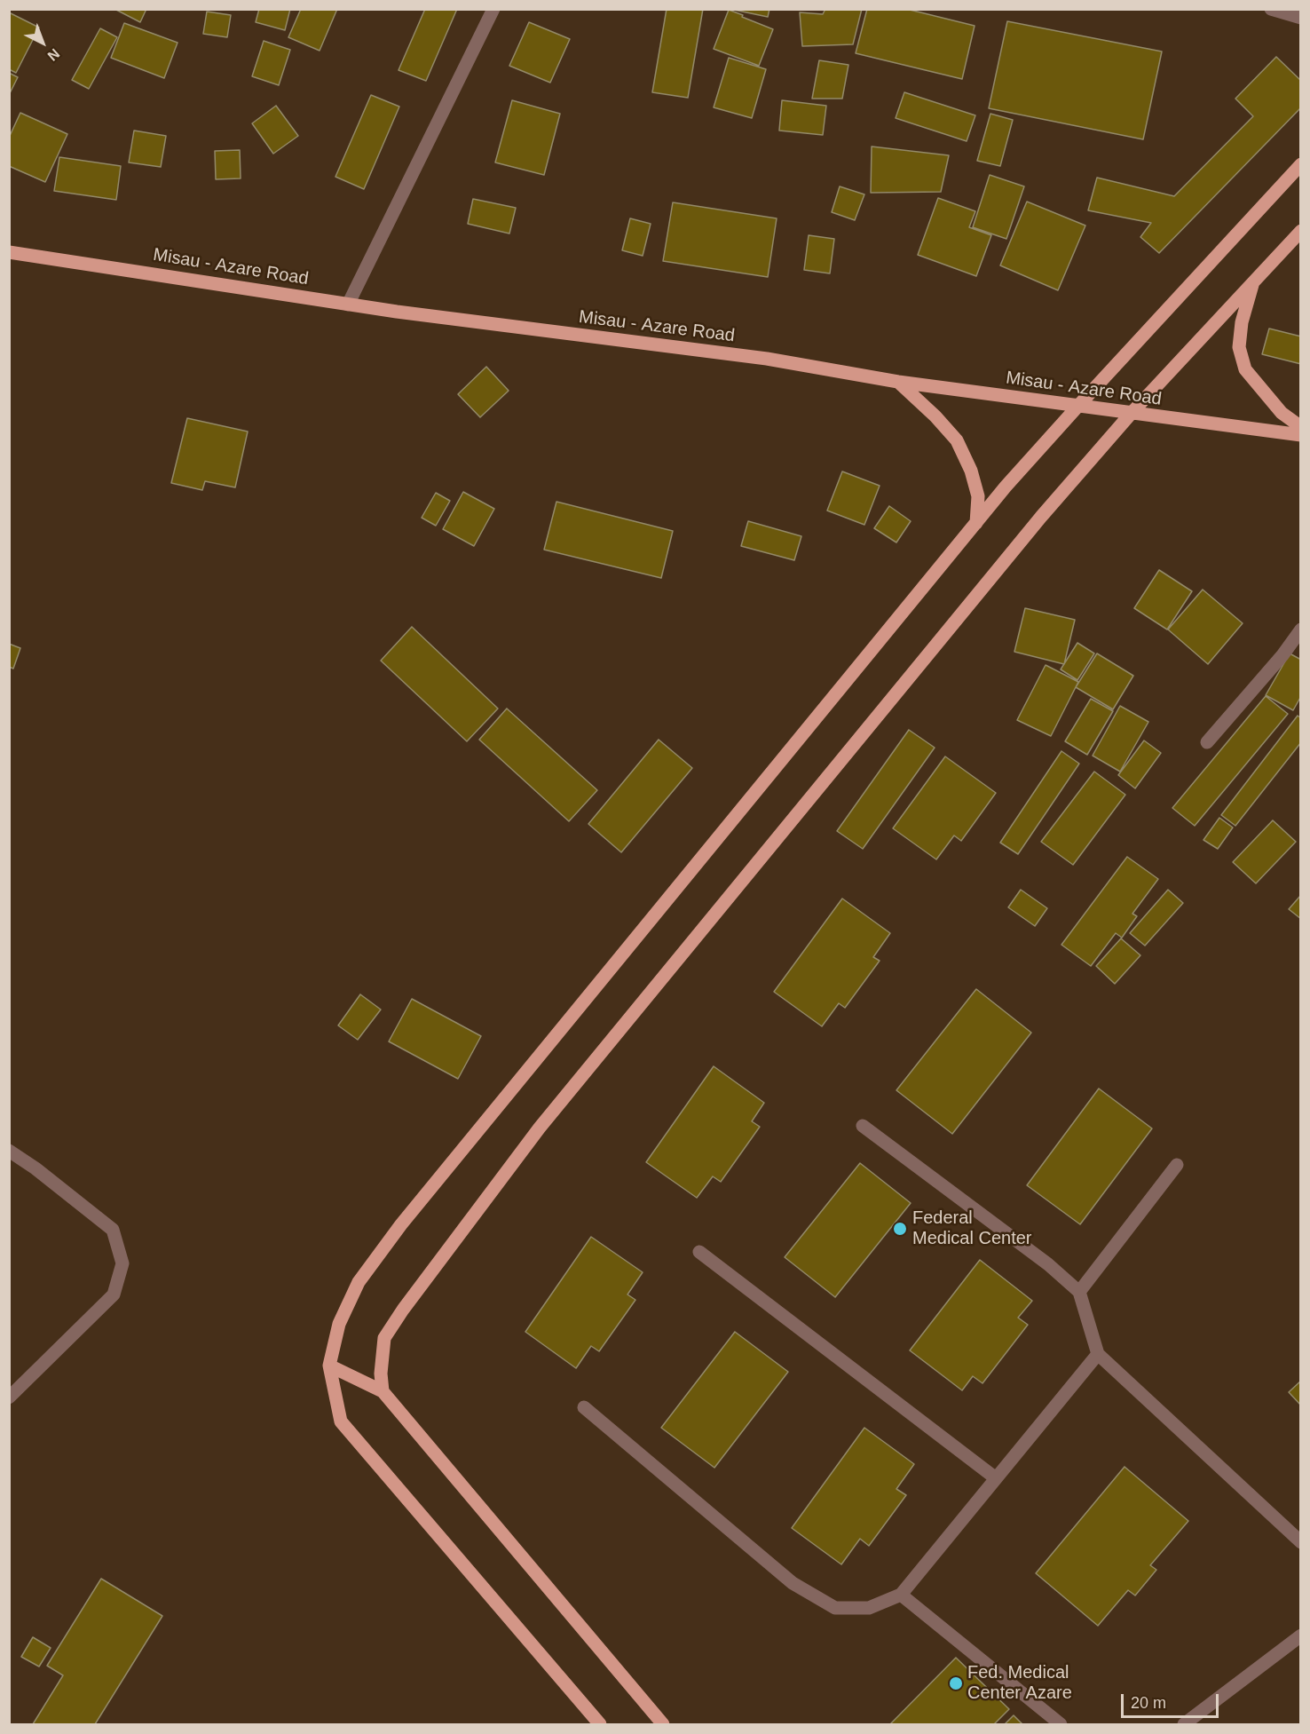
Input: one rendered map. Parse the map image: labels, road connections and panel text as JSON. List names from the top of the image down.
{
  "streets": {
    "main road": ["Misau - Azare Road"]
  },
  "places": ["Federal Medical Center", "Fed. Medical Center Azare"],
  "scale_bar": "20 m",
  "north": "bottom right"
}
